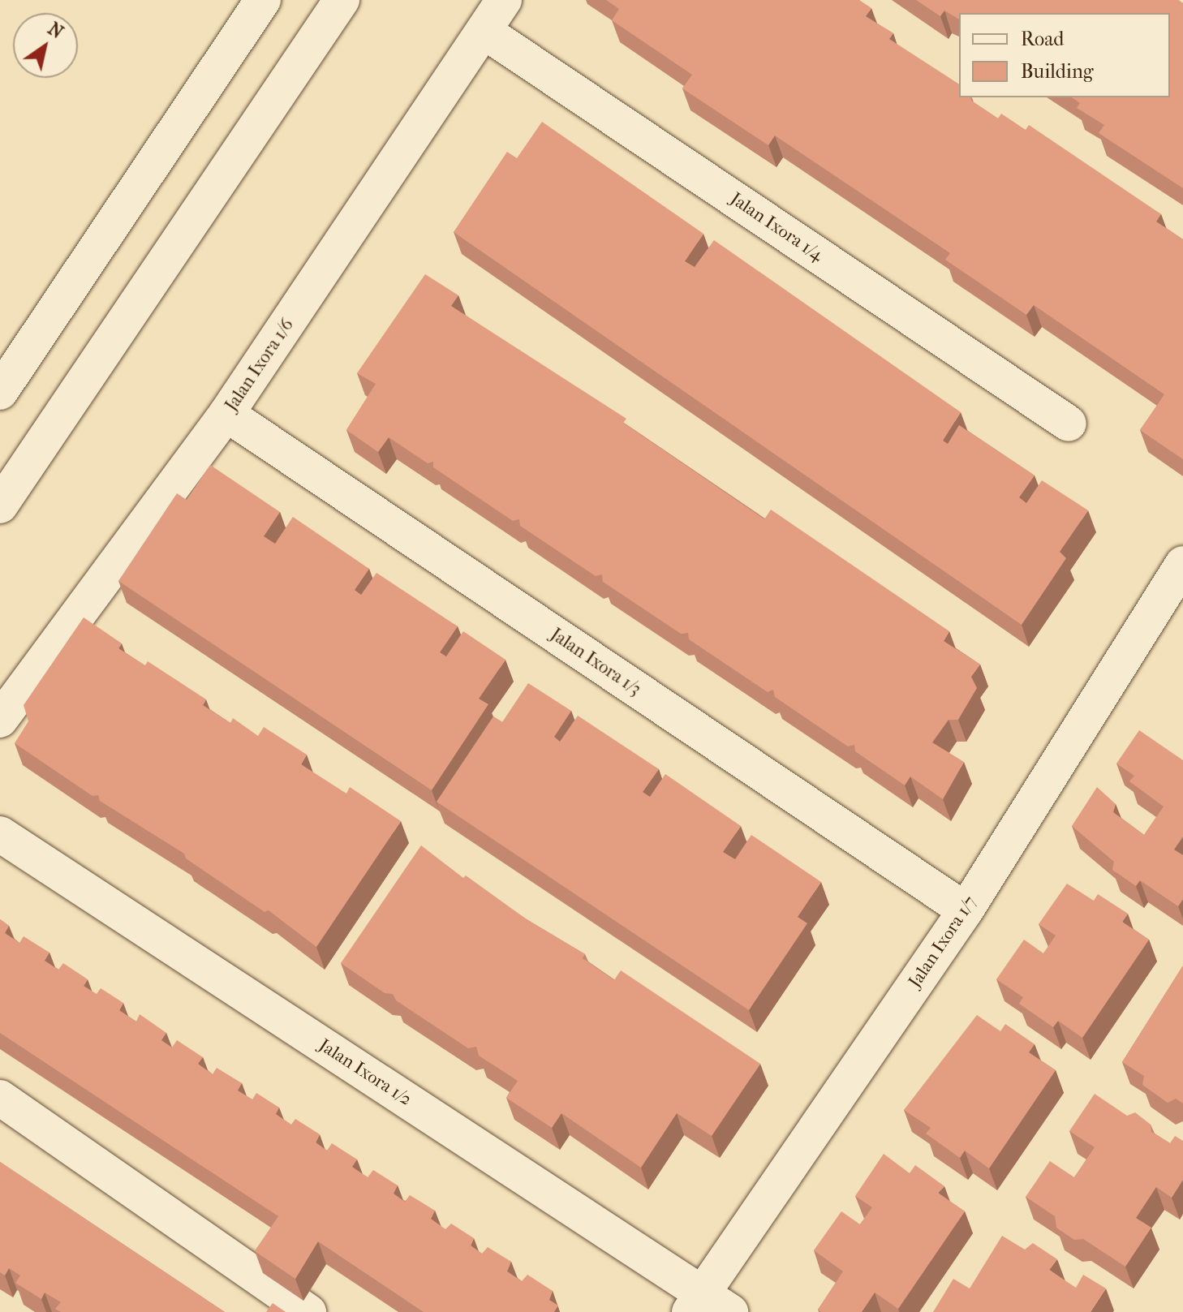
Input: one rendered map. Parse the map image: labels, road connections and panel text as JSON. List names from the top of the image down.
{
  "streets": {
    "street": [
      "Jalan Ixora 1/4",
      "Jalan Ixora 1/6",
      "Jalan Ixora 1/3",
      "Jalan Ixora 1/7",
      "Jalan Ixora 1/2"
    ]
  },
  "crossings": [
    ["Jalan Ixora 1/4", "Jalan Ixora 1/6"],
    ["Jalan Ixora 1/6", "Jalan Ixora 1/3"],
    ["Jalan Ixora 1/3", "Jalan Ixora 1/7"],
    ["Jalan Ixora 1/7", "Jalan Ixora 1/2"]
  ],
  "legend": ["Road", "Building"],
  "north": "top right"
}
